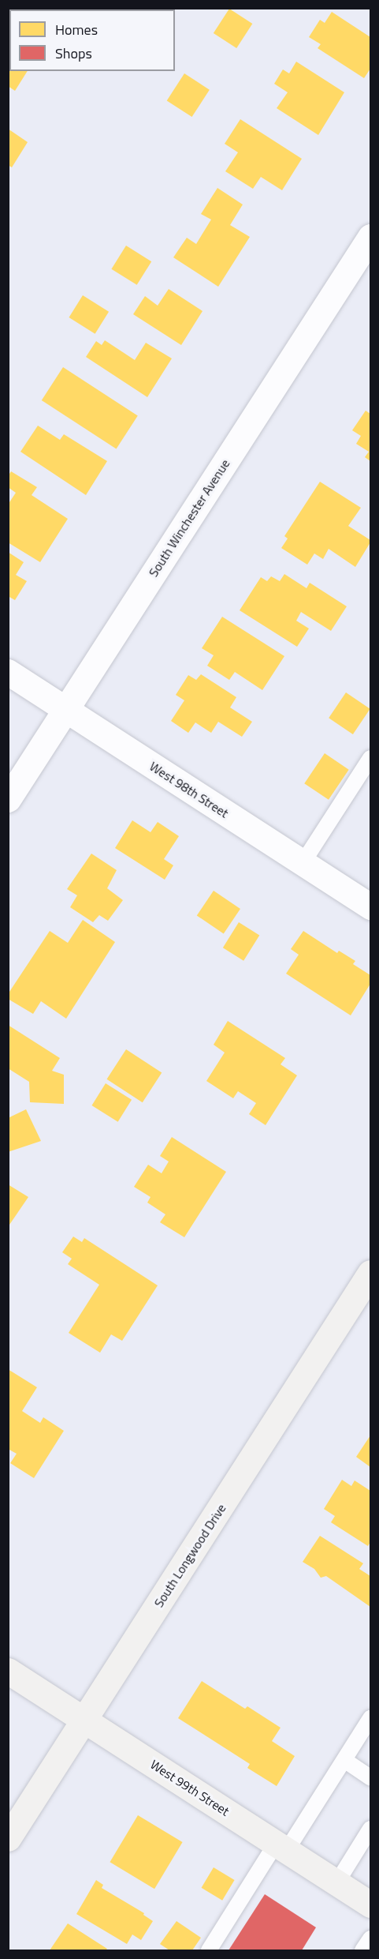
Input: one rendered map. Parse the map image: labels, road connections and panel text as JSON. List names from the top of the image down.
{
  "streets": {
    "street": [
      "South Winchester Avenue",
      "West 98th Street",
      "South Longwood Drive",
      "West 99th Street"
    ]
  },
  "crossings": [
    ["South Winchester Avenue", "West 98th Street"],
    ["South Longwood Drive", "West 99th Street"]
  ],
  "legend": ["Homes", "Shops"]
}
